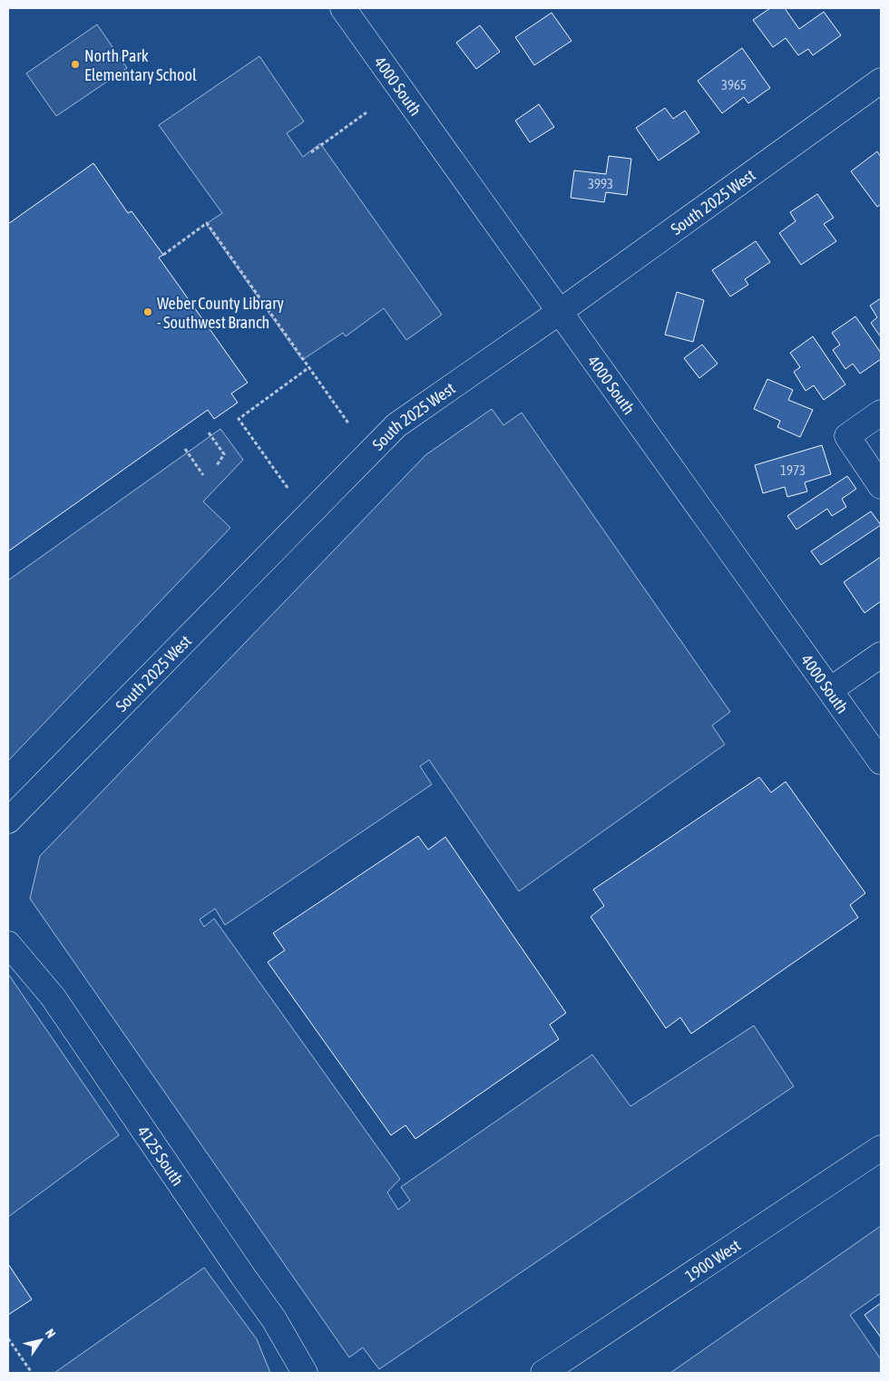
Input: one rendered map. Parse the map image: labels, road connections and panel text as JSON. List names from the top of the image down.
{
  "streets": {
    "street": [
      "4000 South",
      "South 2025 West",
      "4125 South",
      "1900 West"
    ]
  },
  "crossings": [
    ["4000 South", "South 2025 West"]
  ],
  "places": ["North Park Elementary School", "Weber County Library - Southwest Branch"],
  "house_numbers": ["3965", "3993", "1973"],
  "north": "top right"
}
